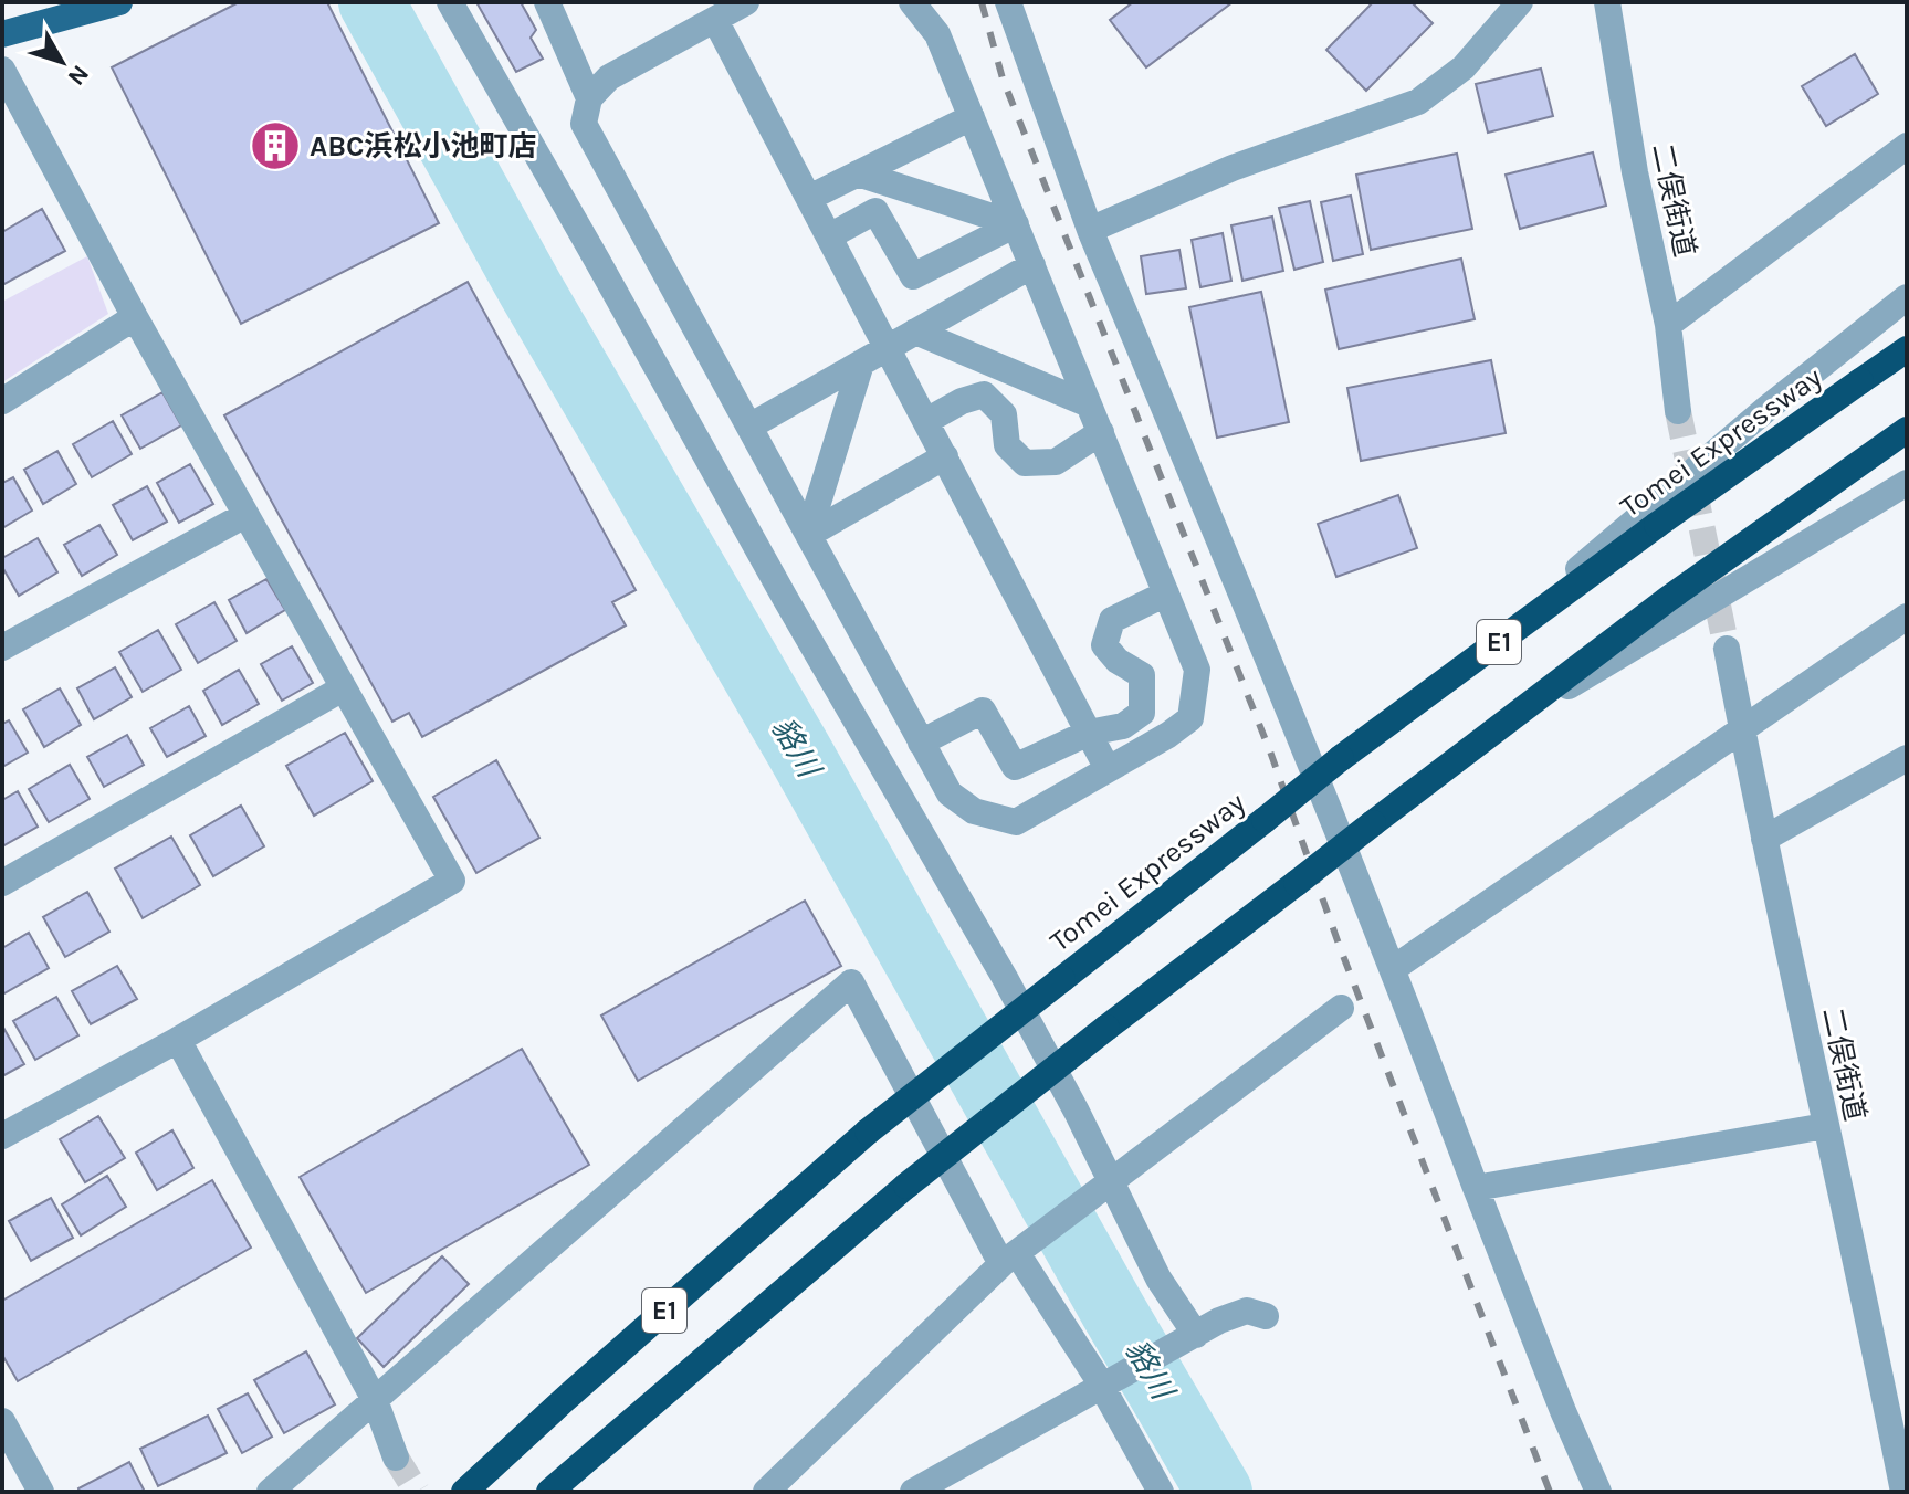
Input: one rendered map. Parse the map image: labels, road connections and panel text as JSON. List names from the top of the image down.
{
  "streets": {
    "highway": ["Tomei Expressway", "E1"],
    "street": ["二俣街道"]
  },
  "water": ["貉川"],
  "places": {
    "building": ["ABC浜松小池町店"]
  },
  "north": "bottom right"
}
